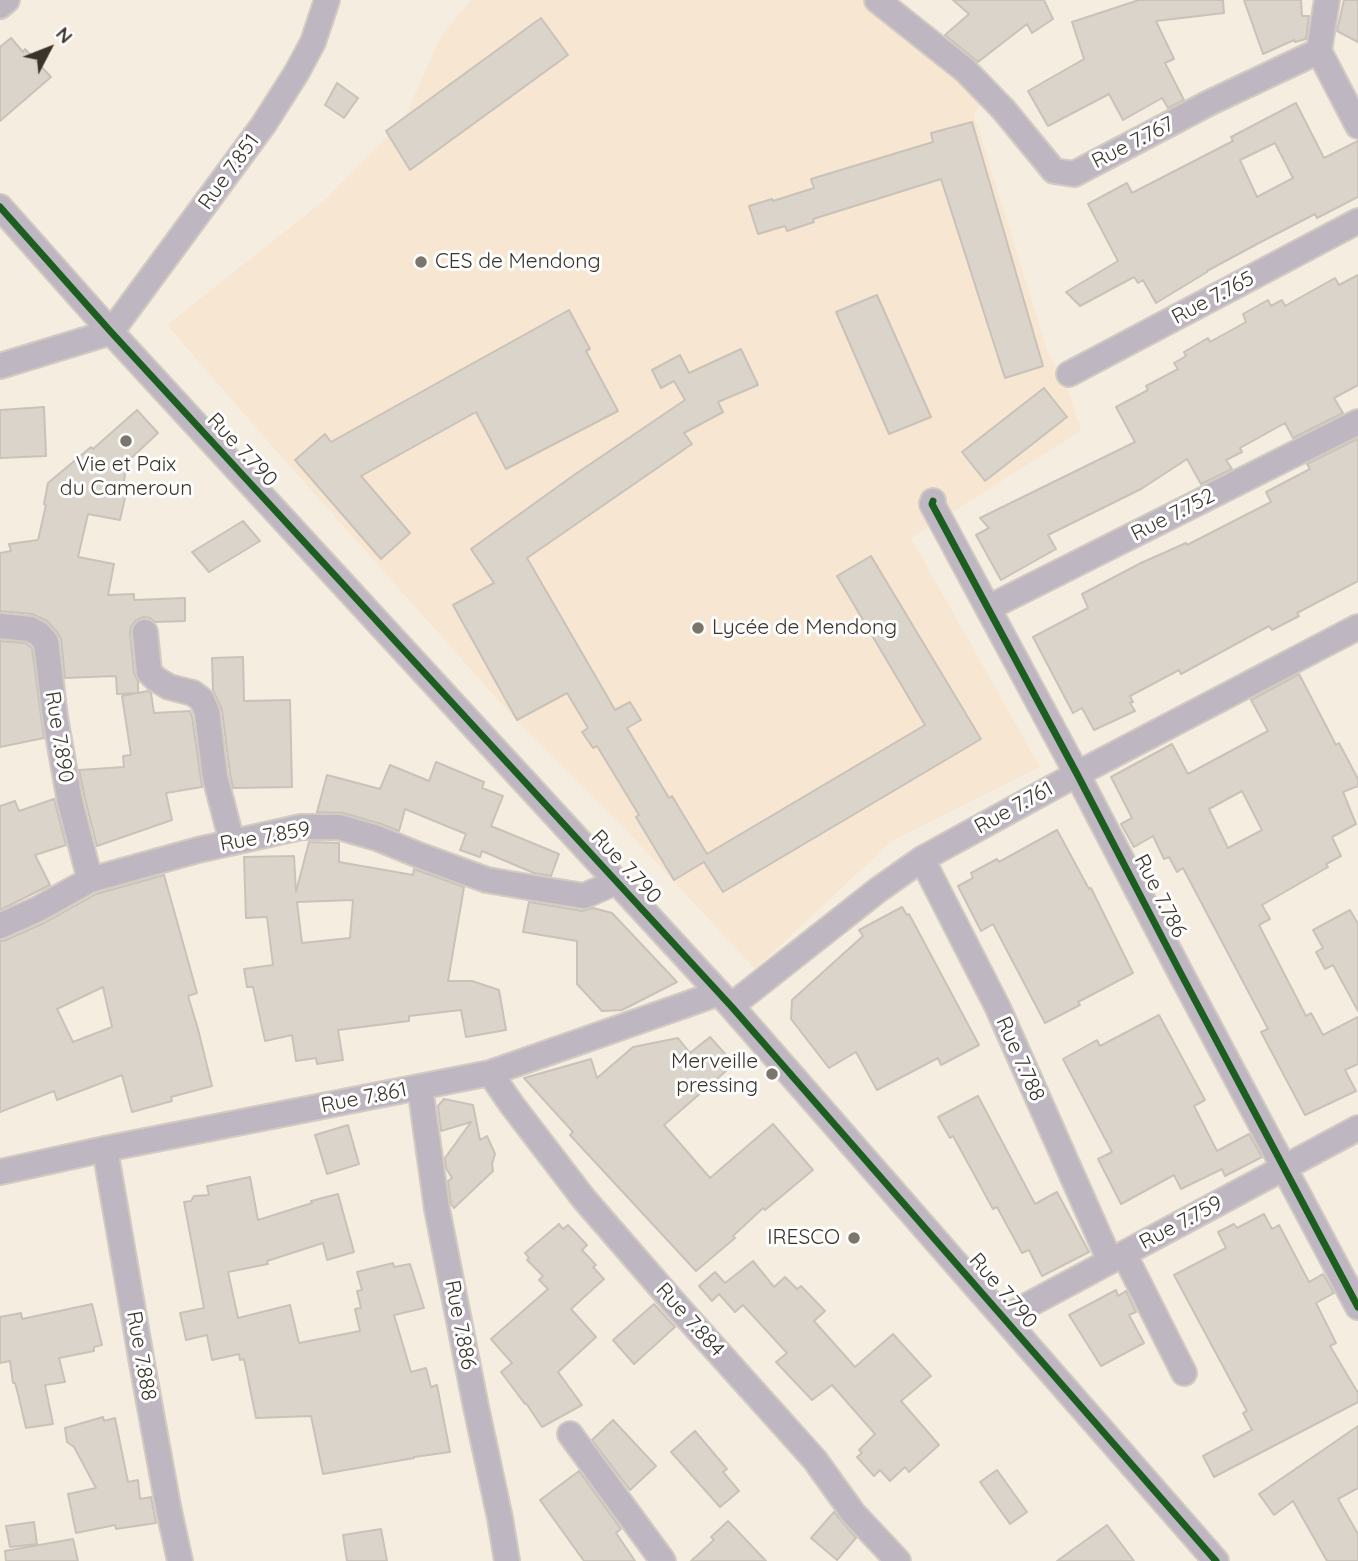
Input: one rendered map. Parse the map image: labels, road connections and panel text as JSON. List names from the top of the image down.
{
  "streets": {
    "street": [
      "Rue 7.767",
      "Rue 7.851",
      "Rue 7.765",
      "Rue 7.790",
      "Rue 7.752",
      "Rue 7.890",
      "Rue 7.761",
      "Rue 7.859",
      "Rue 7.786",
      "Rue 7.788",
      "Rue 7.861",
      "Rue 7.759",
      "Rue 7.884",
      "Rue 7.886",
      "Rue 7.888"
    ]
  },
  "crossings": [
    ["Rue 7.851", "Rue 7.790"],
    ["Rue 7.790", "Rue 7.761"],
    ["Rue 7.790", "Rue 7.859"],
    ["Rue 7.790", "Rue 7.861"],
    ["Rue 7.790", "Rue 7.759"],
    ["Rue 7.752", "Rue 7.786"],
    ["Rue 7.890", "Rue 7.859"],
    ["Rue 7.761", "Rue 7.786"],
    ["Rue 7.761", "Rue 7.788"],
    ["Rue 7.761", "Rue 7.861"],
    ["Rue 7.786", "Rue 7.759"],
    ["Rue 7.788", "Rue 7.759"],
    ["Rue 7.861", "Rue 7.884"],
    ["Rue 7.861", "Rue 7.886"],
    ["Rue 7.861", "Rue 7.888"]
  ],
  "places": [
    "CES de Mendong",
    "Vie et Paix du Cameroun",
    "Lycée de Mendong",
    "Merveille pressing",
    "IRESCO"
  ],
  "north": "top right"
}
